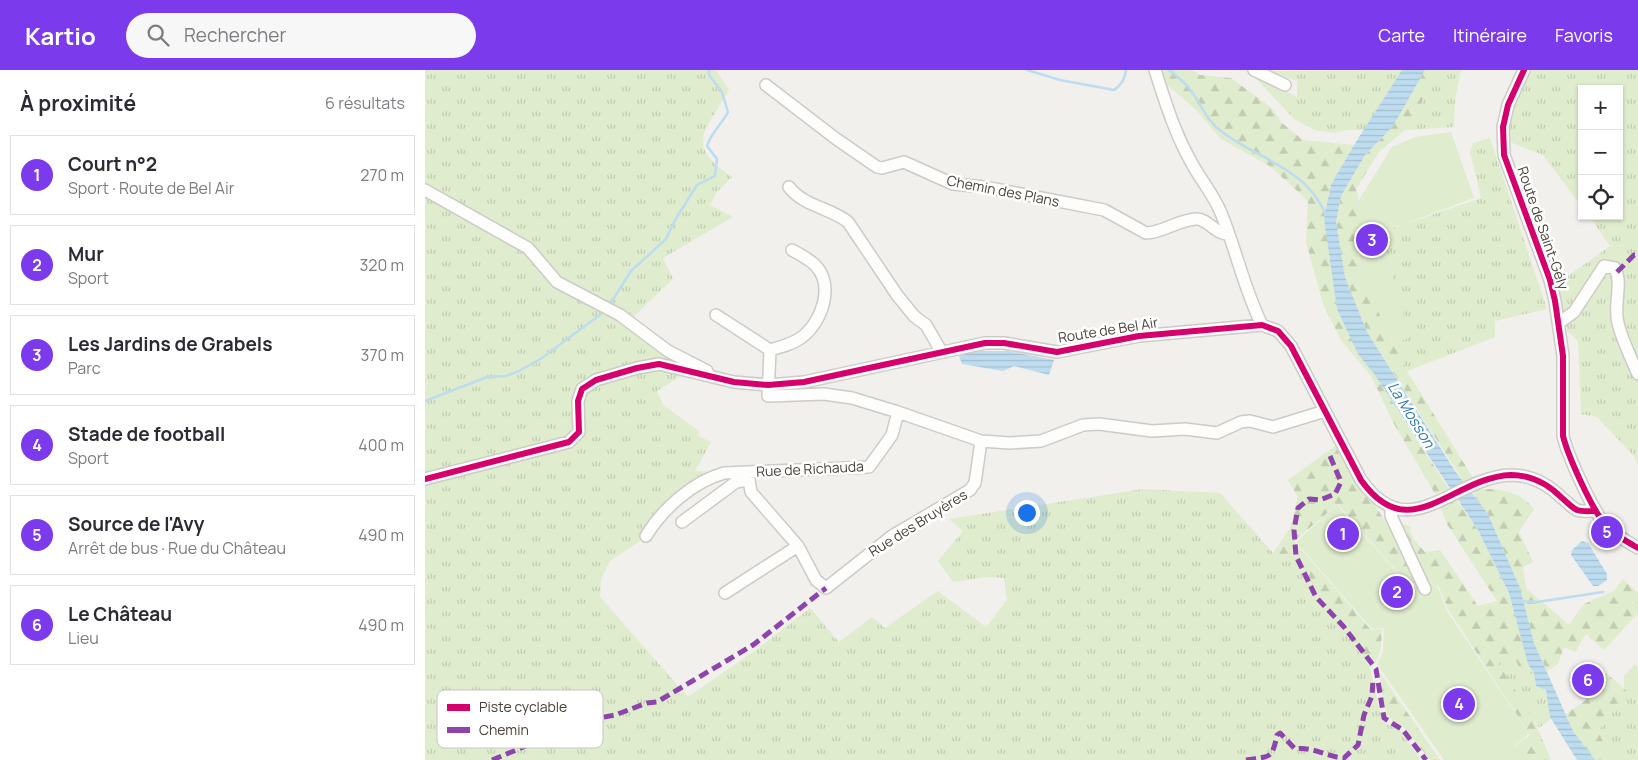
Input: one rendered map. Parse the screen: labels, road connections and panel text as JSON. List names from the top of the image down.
{
  "streets": {
    "street": [
      "Chemin des Plans",
      "Route de Saint-Gély",
      "Route de Bel Air",
      "Rue de Richauda",
      "Rue des Bruyères"
    ]
  },
  "crossings": [
    ["Rue de Richauda", "Rue des Bruyères"]
  ],
  "water": ["La Mosson"],
  "legend": ["Piste cyclable", "Chemin"],
  "page": {
    "header": "Kartio",
    "search": "Rechercher",
    "nav": ["Carte", "Itinéraire", "Favoris"],
    "heading": ["À proximité", "6 résultats"],
    "map_buttons": ["+", "−"],
    "list": [
      {
        "mark": "1",
        "name": "Court n°2",
        "note": "Sport · Route de Bel Air",
        "value": "270 m"
      },
      {
        "mark": "2",
        "name": "Mur",
        "note": "Sport",
        "value": "320 m"
      },
      {
        "mark": "3",
        "name": "Les Jardins de Grabels",
        "note": "Parc",
        "value": "370 m"
      },
      {
        "mark": "4",
        "name": "Stade de football",
        "note": "Sport",
        "value": "400 m"
      },
      {
        "mark": "5",
        "name": "Source de l'Avy",
        "note": "Arrêt de bus · Rue du Château",
        "value": "490 m"
      },
      {
        "mark": "6",
        "name": "Le Château",
        "note": "Lieu",
        "value": "490 m"
      }
    ],
    "pins": [
      "3",
      "5",
      "1",
      "2",
      "6",
      "4"
    ]
  }
}
